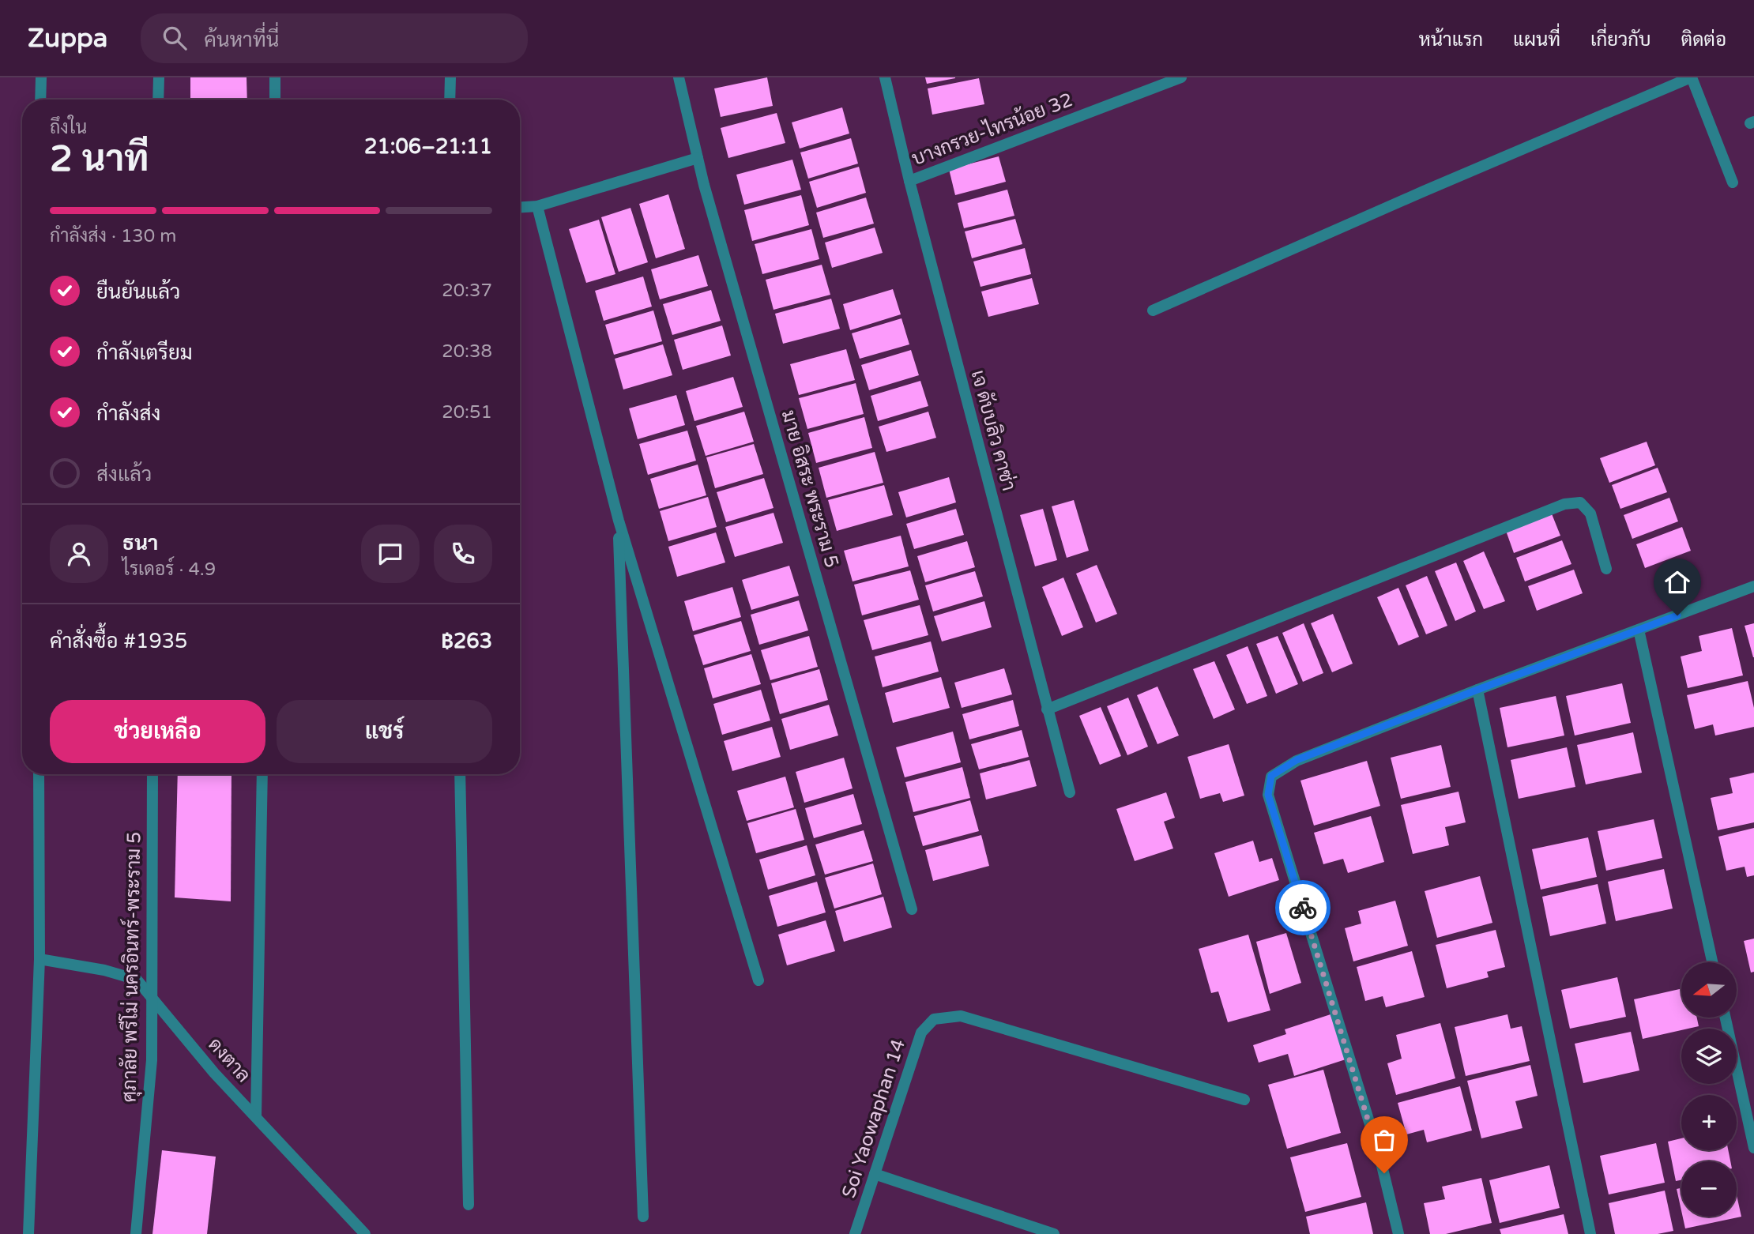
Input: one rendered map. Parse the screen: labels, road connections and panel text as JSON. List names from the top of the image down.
{
  "streets": {
    "street": [
      "บางกรวย-ไทรน้อย 32",
      "เจ ดับบลิว คาซ่า",
      "มาย อิสระ พระราม 5",
      "ศุภาลัย พรีโม่ นครอินทร์-พระราม 5",
      "ดงตาล",
      "Soi Yaowaphan 14"
    ]
  },
  "crossings": [
    ["บางกรวย-ไทรน้อย 32", "เจ ดับบลิว คาซ่า"],
    ["ศุภาลัย พรีโม่ นครอินทร์-พระราม 5", "ดงตาล"]
  ],
  "north": "left",
  "page": {
    "header": "Zuppa",
    "search": "ค้นหาที่นี่",
    "nav": [
      "หน้าแรก",
      "แผนที่",
      "เกี่ยวกับ",
      "ติดต่อ"
    ],
    "heading": ["2 นาที", "ถึงใน", "21:06–21:11"],
    "panel": [
      "ธนา",
      "ไรเดอร์ · 4.9",
      "คำสั่งซื้อ #1935",
      "฿263"
    ],
    "bar": "กำลังส่ง · 130 m",
    "list": [
      ["ยืนยันแล้ว", "20:37"],
      ["กำลังเตรียม", "20:38"],
      ["กำลังส่ง", "20:51"],
      "ส่งแล้ว"
    ],
    "buttons": ["ช่วยเหลือ", "แชร์"],
    "map_buttons": ["+", "−"]
  }
}
